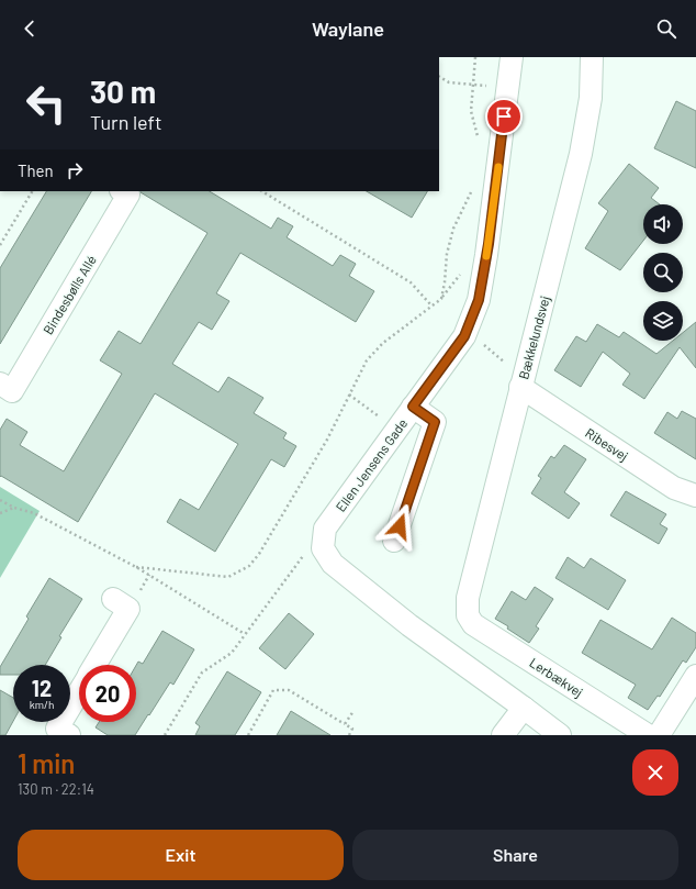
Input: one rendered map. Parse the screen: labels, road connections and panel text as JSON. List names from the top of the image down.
{
  "streets": {
    "street": [
      "Bindesbølls Allé",
      "Bækkelundsvej",
      "Ribesvej",
      "Ellen Jensens Gade",
      "Lerbækvej"
    ]
  },
  "crossings": [
    ["Bækkelundsvej", "Ribesvej"],
    ["Bækkelundsvej", "Lerbækvej"]
  ],
  "page": {
    "header": "Waylane",
    "turn": ["30 m", "Turn left"],
    "then": "Then",
    "speed": "12 km/h",
    "limit": "20",
    "heading": ["1 min", "130 m · 22:14"],
    "buttons": ["Exit", "Share"]
  }
}
